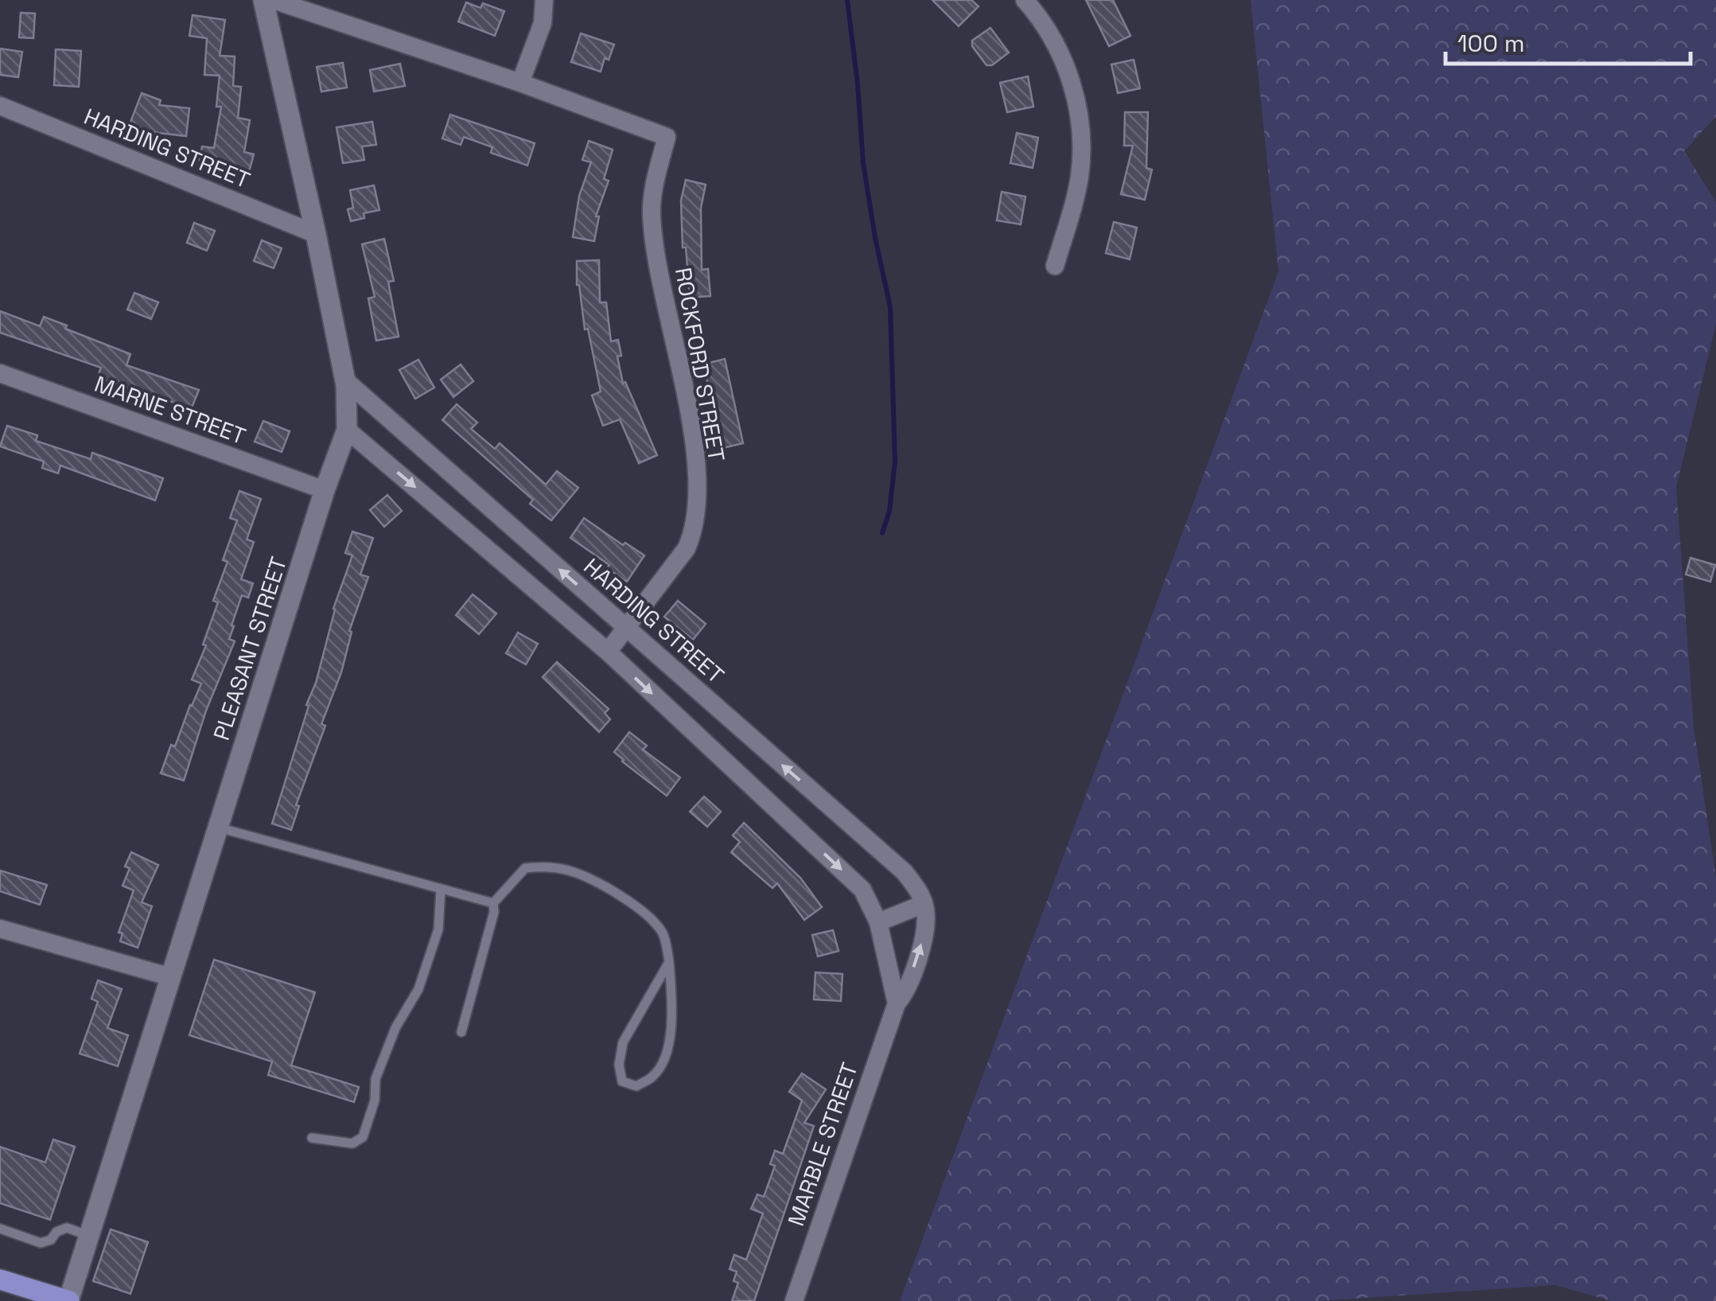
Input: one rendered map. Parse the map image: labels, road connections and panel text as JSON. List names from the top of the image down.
{
  "streets": {
    "street": [
      "HARDING STREET",
      "ROCKFORD STREET",
      "MARNE STREET",
      "PLEASANT STREET",
      "MARBLE STREET"
    ]
  },
  "crossings": [
    ["HARDING STREET", "ROCKFORD STREET"],
    ["HARDING STREET", "PLEASANT STREET"],
    ["HARDING STREET", "MARBLE STREET"],
    ["MARNE STREET", "PLEASANT STREET"]
  ],
  "scale_bar": "100 m"
}
